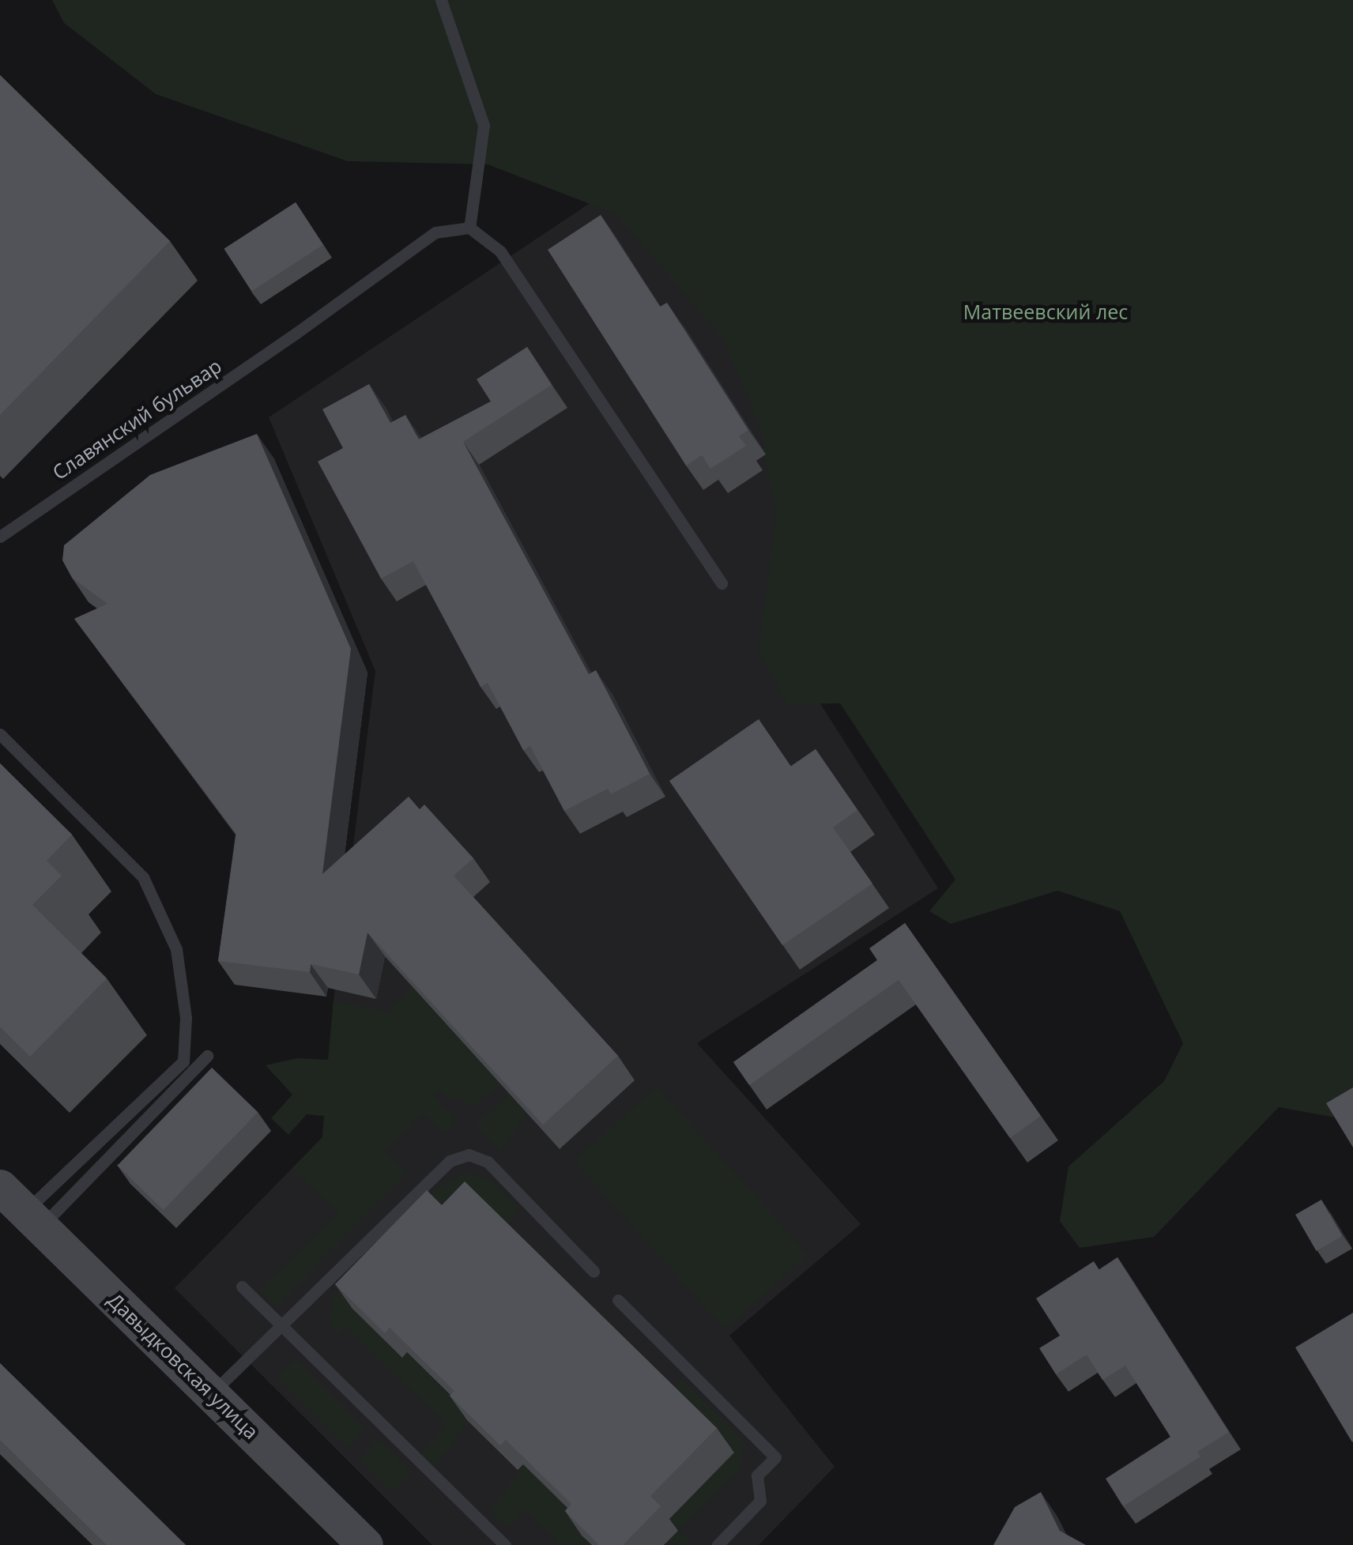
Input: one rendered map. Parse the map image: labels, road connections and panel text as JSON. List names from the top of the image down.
{
  "streets": {
    "street": ["Давыдковская улица"],
    "lane": ["Славянский бульвар"]
  },
  "parks": ["Матвеевский лес"]
}
